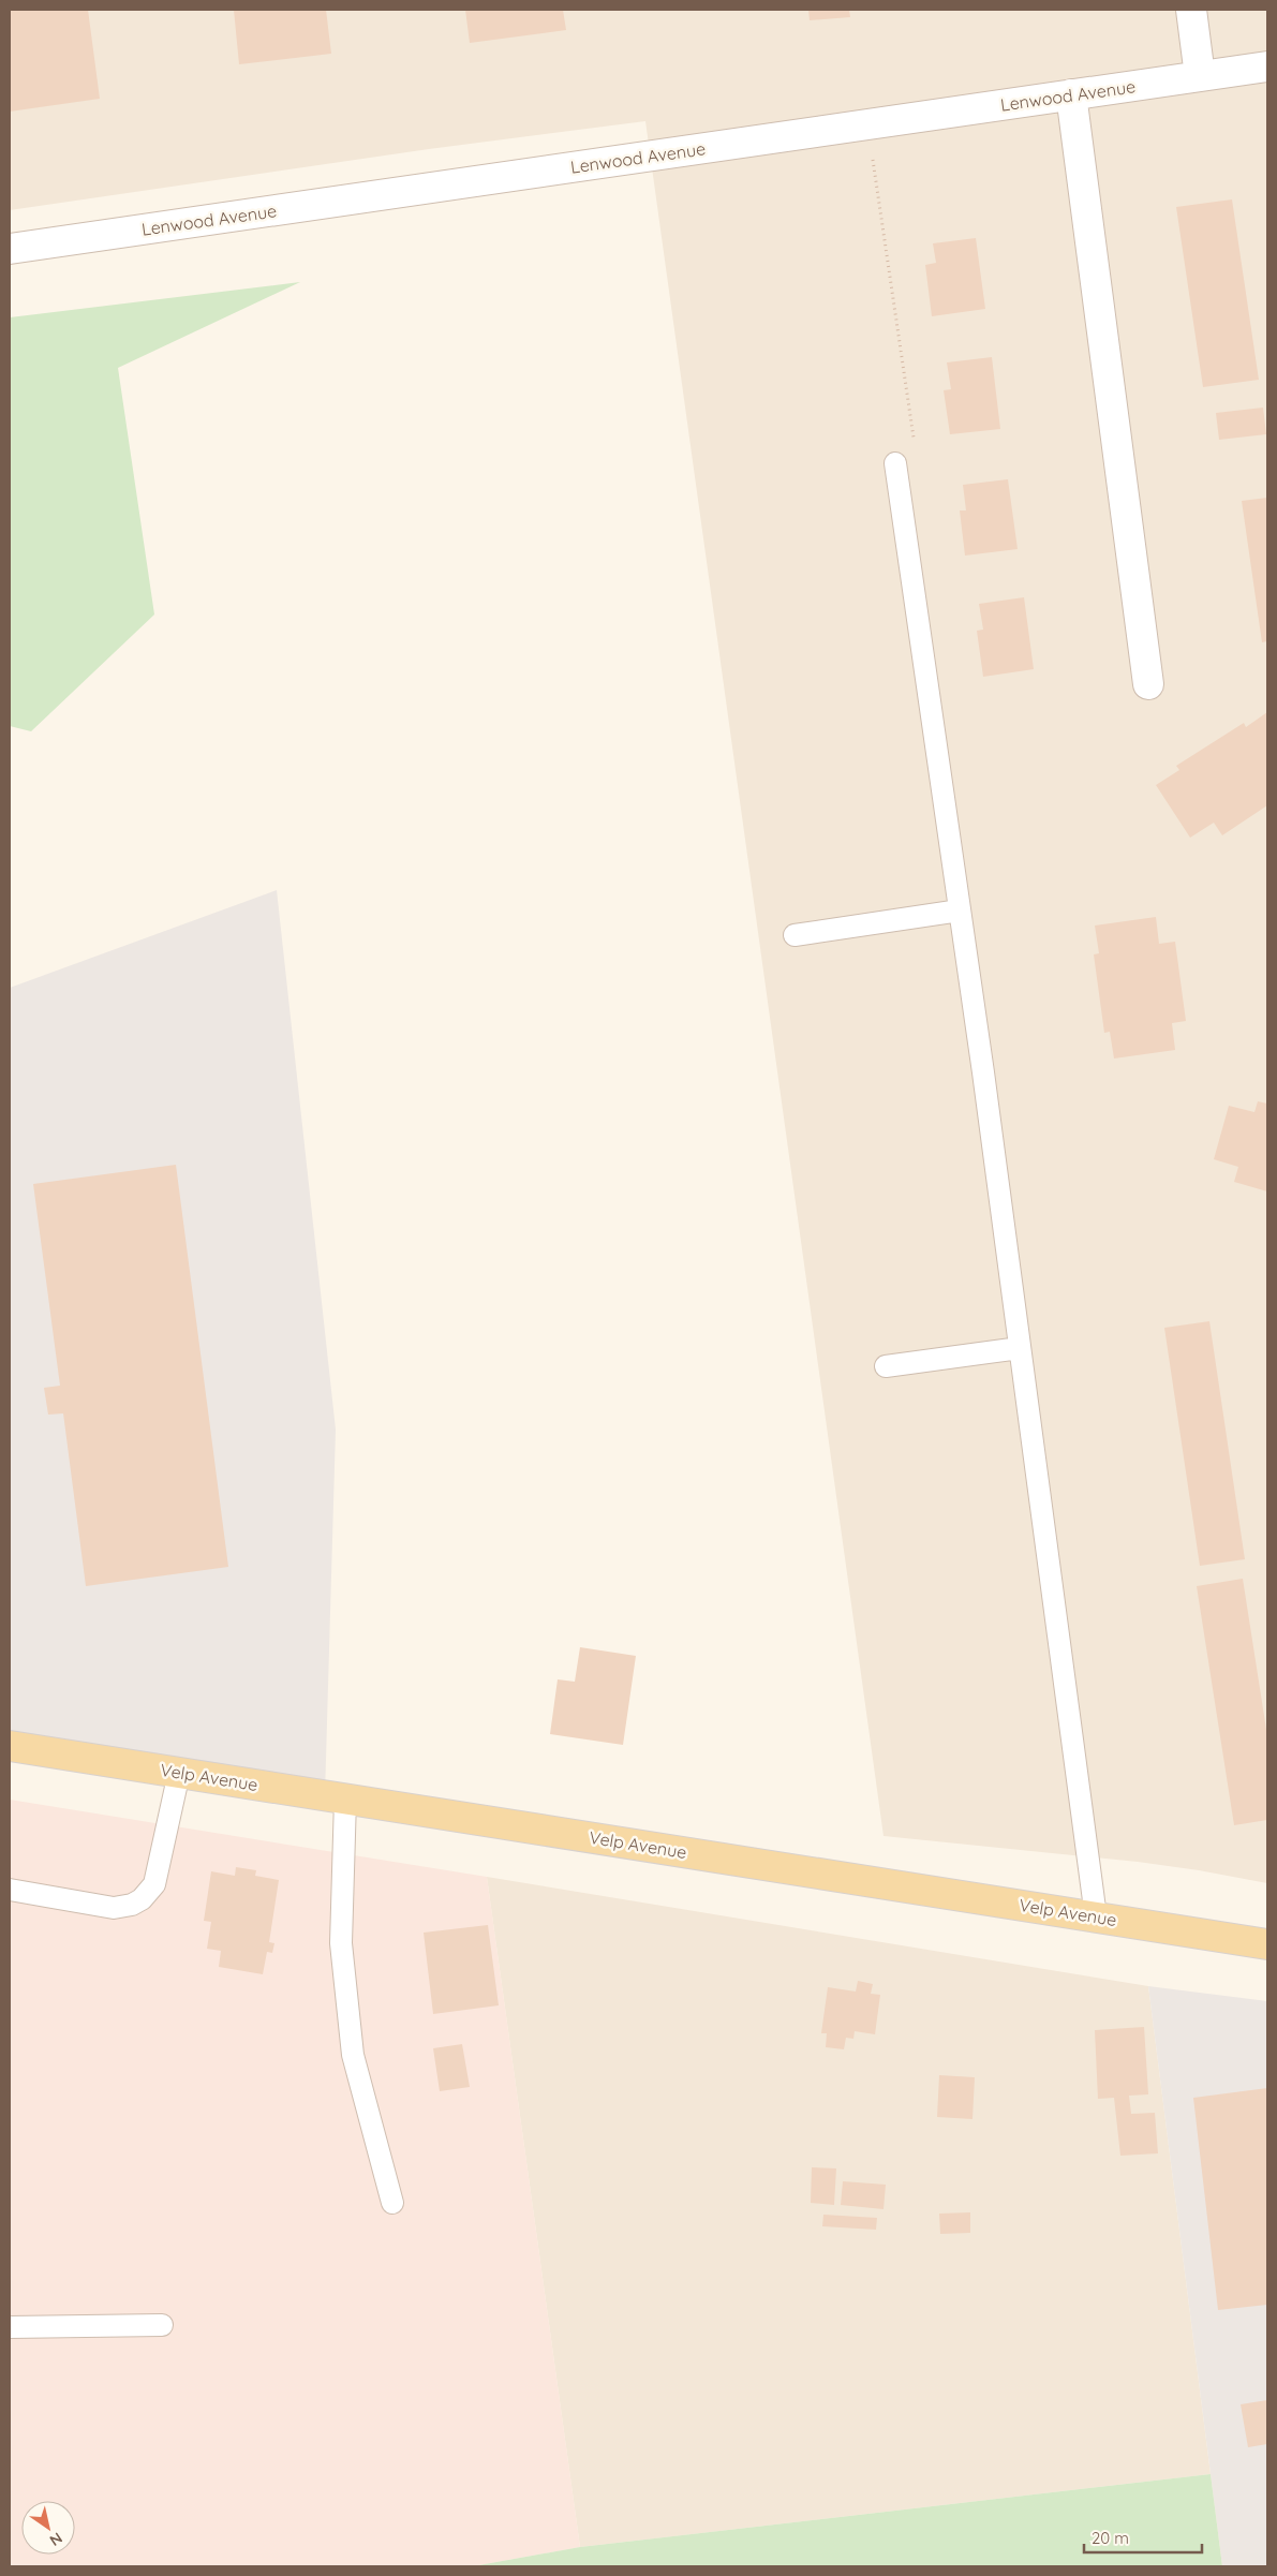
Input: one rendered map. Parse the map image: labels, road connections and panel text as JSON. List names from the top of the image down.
{
  "streets": {
    "main road": ["Velp Avenue"],
    "street": ["Lenwood Avenue"]
  },
  "scale_bar": "20 m",
  "north": "bottom right"
}
